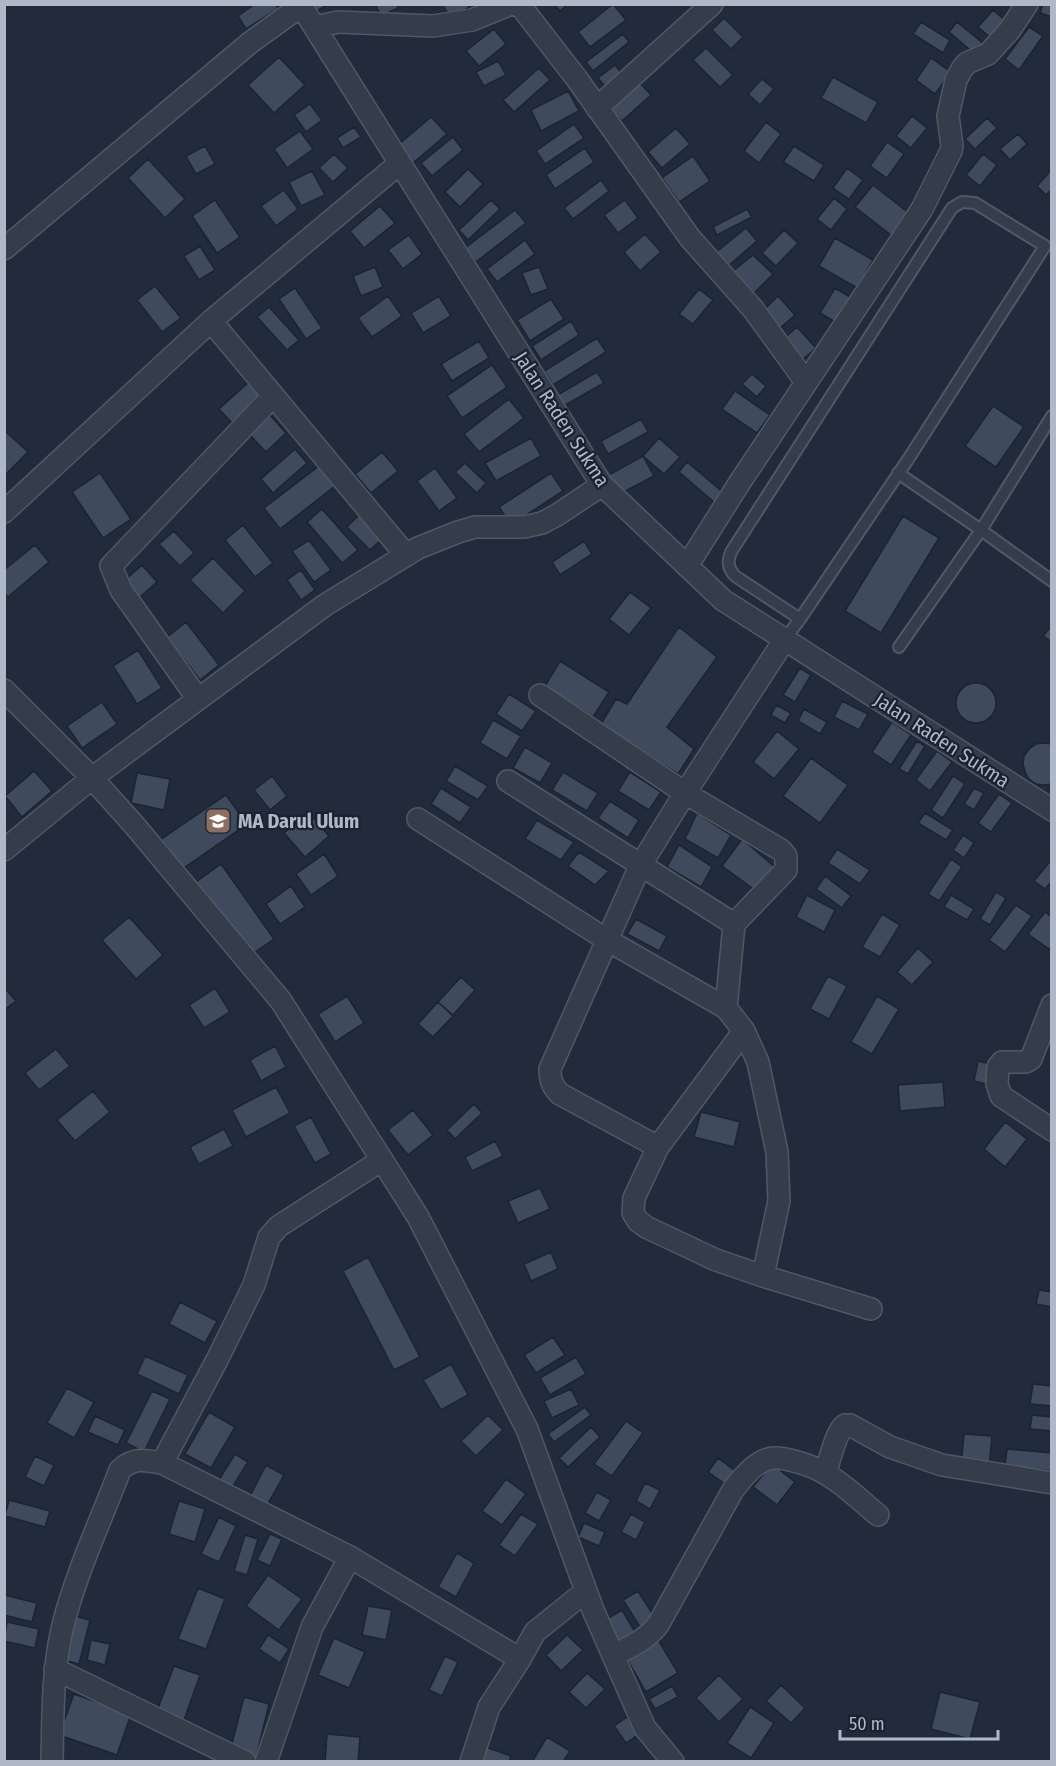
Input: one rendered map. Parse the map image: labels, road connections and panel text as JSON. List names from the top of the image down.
{
  "streets": {
    "street": ["Jalan Raden Sukma"]
  },
  "places": {
    "school or university": ["MA Darul Ulum"]
  },
  "scale_bar": "50 m"
}
